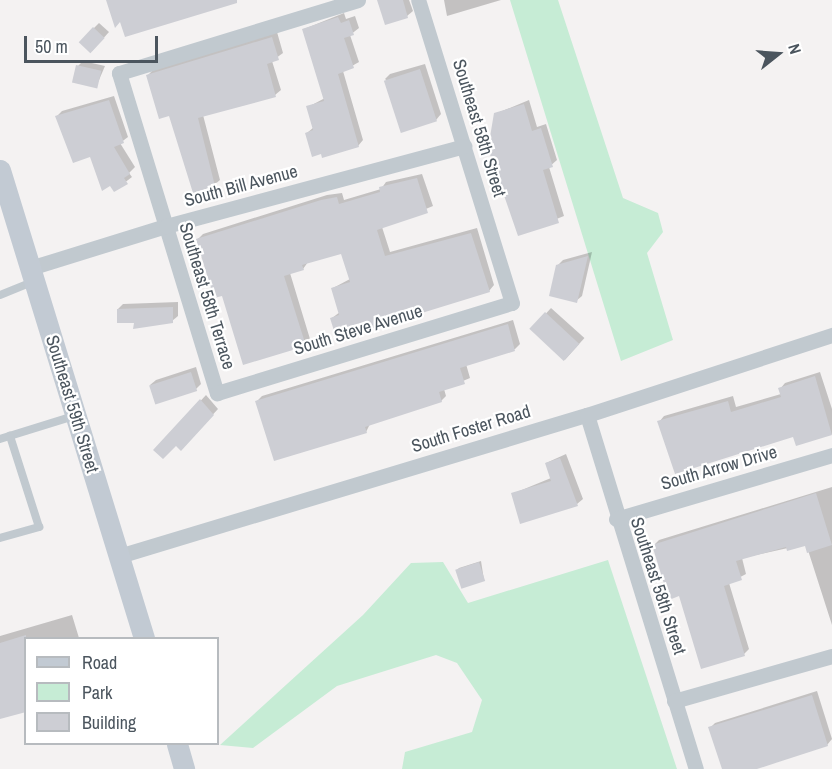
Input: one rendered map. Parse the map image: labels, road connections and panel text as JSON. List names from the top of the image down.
{
  "streets": {
    "main road": ["Southeast 59th Street"],
    "street": [
      "Southeast 58th Street",
      "South Bill Avenue",
      "Southeast 58th Terrace",
      "South Steve Avenue",
      "South Foster Road",
      "South Arrow Drive"
    ]
  },
  "crossings": [
    ["Southeast 58th Street", "South Bill Avenue"],
    ["Southeast 58th Street", "South Steve Avenue"],
    ["Southeast 58th Street", "South Foster Road"],
    ["Southeast 58th Street", "South Arrow Drive"],
    ["South Bill Avenue", "Southeast 58th Terrace"],
    ["South Bill Avenue", "Southeast 59th Street"],
    ["Southeast 58th Terrace", "South Steve Avenue"],
    ["Southeast 59th Street", "South Foster Road"]
  ],
  "legend": ["Road", "Park", "Building"],
  "scale_bar": "50 m",
  "north": "right"
}
